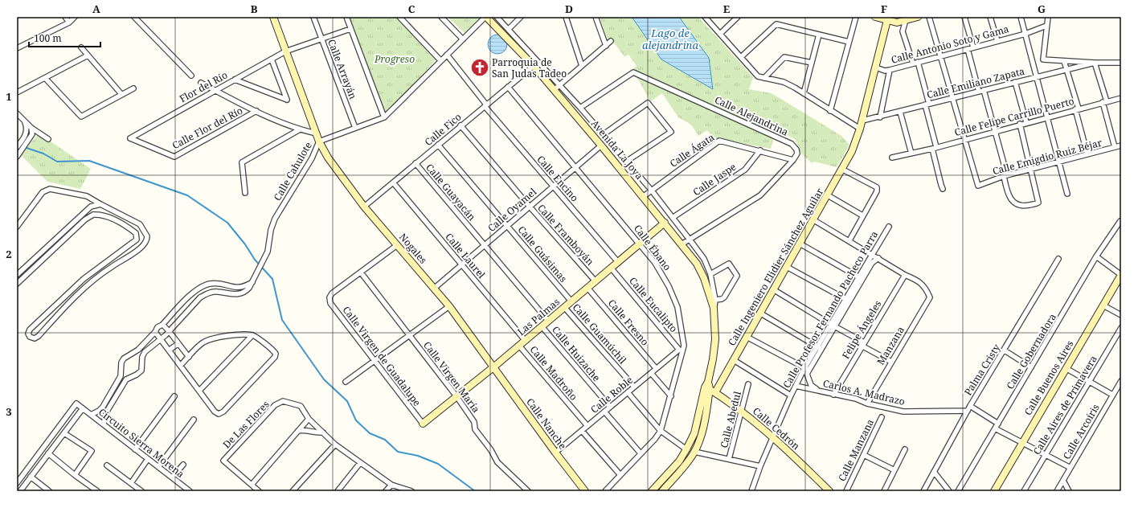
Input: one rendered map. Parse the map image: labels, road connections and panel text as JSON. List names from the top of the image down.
{
  "streets": {
    "street": [
      "Calle Antonio Soto y Gama",
      "Calle Arrayán",
      "Calle Emiliano Zapata",
      "Flor del Río",
      "Calle Alejandrina",
      "Calle Felipe Carrillo Puerto",
      "Calle Flor del Río",
      "Calle Fico",
      "Avenida La Joya",
      "Calle Ágata",
      "Calle Emigdio Ruiz Béjar",
      "Calle Cahulote",
      "Calle Encino",
      "Calle Jaspe",
      "Calle Guayacán",
      "Calle Oyamel",
      "Calle Framboyán",
      "Calle Ébano",
      "Nogales",
      "Calle Guásimas",
      "Calle Laurel",
      "Calle Ingeniero Elidier Sánchez Aguilar",
      "Calle Eucalipto",
      "Calle Profesor Fernando Pacheco Parra",
      "Las Palmas",
      "Calle Fresno",
      "Felipe Ángeles",
      "Calle Guamúchil",
      "Manzana",
      "Calle Gobernadora",
      "Calle Huizache",
      "Calle Virgen de Guadalupe",
      "Palma Cristy",
      "Calle Madroño",
      "Calle Virgen María",
      "Calle Buenos Aires",
      "Carlos A. Madrazo",
      "Calle Roble",
      "Calle Aires de Primavera",
      "Calle Abedul",
      "Calle Nanche",
      "De Las Flores",
      "Calle Cedrón",
      "Calle Arcoíris",
      "Circuito Sierra Morena",
      "Calle Manzana"
    ]
  },
  "crossings": [
    ["Calle Antonio Soto y Gama", "Calle Ingeniero Elidier Sánchez Aguilar"],
    ["Calle Arrayán", "Flor del Río"],
    ["Calle Arrayán", "Calle Cahulote"],
    ["Calle Emiliano Zapata", "Calle Ingeniero Elidier Sánchez Aguilar"],
    ["Flor del Río", "Calle Flor del Río"],
    ["Flor del Río", "Nogales"],
    ["Calle Alejandrina", "Avenida La Joya"],
    ["Calle Alejandrina", "Calle Ágata"],
    ["Calle Felipe Carrillo Puerto", "Calle Emigdio Ruiz Béjar"],
    ["Calle Fico", "Avenida La Joya"],
    ["Calle Fico", "Calle Encino"],
    ["Calle Fico", "Calle Guayacán"],
    ["Calle Fico", "Calle Framboyán"],
    ["Calle Fico", "Calle Ébano"],
    ["Calle Fico", "Nogales"],
    ["Calle Fico", "Calle Guásimas"],
    ["Calle Fico", "Calle Laurel"],
    ["Avenida La Joya", "Calle Ágata"],
    ["Avenida La Joya", "Calle Cahulote"],
    ["Avenida La Joya", "Calle Jaspe"],
    ["Avenida La Joya", "Calle Oyamel"],
    ["Avenida La Joya", "Calle Ingeniero Elidier Sánchez Aguilar"],
    ["Avenida La Joya", "Las Palmas"],
    ["Avenida La Joya", "Calle Cedrón"],
    ["Calle Ágata", "Calle Jaspe"],
    ["Calle Cahulote", "Calle Encino"],
    ["Calle Cahulote", "Nogales"],
    ["Calle Encino", "Calle Oyamel"],
    ["Calle Encino", "Las Palmas"],
    ["Calle Guayacán", "Calle Oyamel"],
    ["Calle Guayacán", "Las Palmas"],
    ["Calle Oyamel", "Calle Framboyán"],
    ["Calle Oyamel", "Calle Ébano"],
    ["Calle Oyamel", "Nogales"],
    ["Calle Oyamel", "Calle Guásimas"],
    ["Calle Oyamel", "Calle Laurel"],
    ["Calle Framboyán", "Las Palmas"],
    ["Calle Ébano", "Calle Eucalipto"],
    ["Calle Ébano", "Las Palmas"],
    ["Calle Ébano", "Calle Roble"],
    ["Nogales", "Las Palmas"],
    ["Nogales", "Calle Nanche"],
    ["Calle Guásimas", "Las Palmas"],
    ["Calle Laurel", "Las Palmas"],
    ["Calle Ingeniero Elidier Sánchez Aguilar", "Calle Cedrón"],
    ["Calle Eucalipto", "Las Palmas"],
    ["Calle Eucalipto", "Calle Roble"],
    ["Calle Profesor Fernando Pacheco Parra", "Carlos A. Madrazo"],
    ["Calle Profesor Fernando Pacheco Parra", "Calle Cedrón"],
    ["Las Palmas", "Calle Fresno"],
    ["Las Palmas", "Calle Guamúchil"],
    ["Las Palmas", "Calle Huizache"],
    ["Las Palmas", "Calle Virgen de Guadalupe"],
    ["Las Palmas", "Calle Madroño"],
    ["Las Palmas", "Calle Virgen María"],
    ["Las Palmas", "Calle Nanche"],
    ["Calle Fresno", "Calle Roble"],
    ["Felipe Ángeles", "Manzana"],
    ["Felipe Ángeles", "Carlos A. Madrazo"],
    ["Calle Guamúchil", "Calle Roble"],
    ["Manzana", "Carlos A. Madrazo"],
    ["Calle Huizache", "Calle Roble"],
    ["Calle Virgen de Guadalupe", "Calle Virgen María"],
    ["Palma Cristy", "Carlos A. Madrazo"],
    ["Calle Madroño", "Calle Roble"],
    ["Calle Roble", "Calle Nanche"],
    ["Calle Abedul", "Calle Cedrón"]
  ],
  "water": ["Lago de alejandrina"],
  "parks": ["Progreso"],
  "places": {
    "church": ["Parroquia de San Judas Tadeo"]
  },
  "scale_bar": "100 m",
  "grid": {
    "columns": [
      "A",
      "B",
      "C",
      "D",
      "E",
      "F",
      "G"
    ],
    "rows": ["1", "2", "3"]
  }
}
